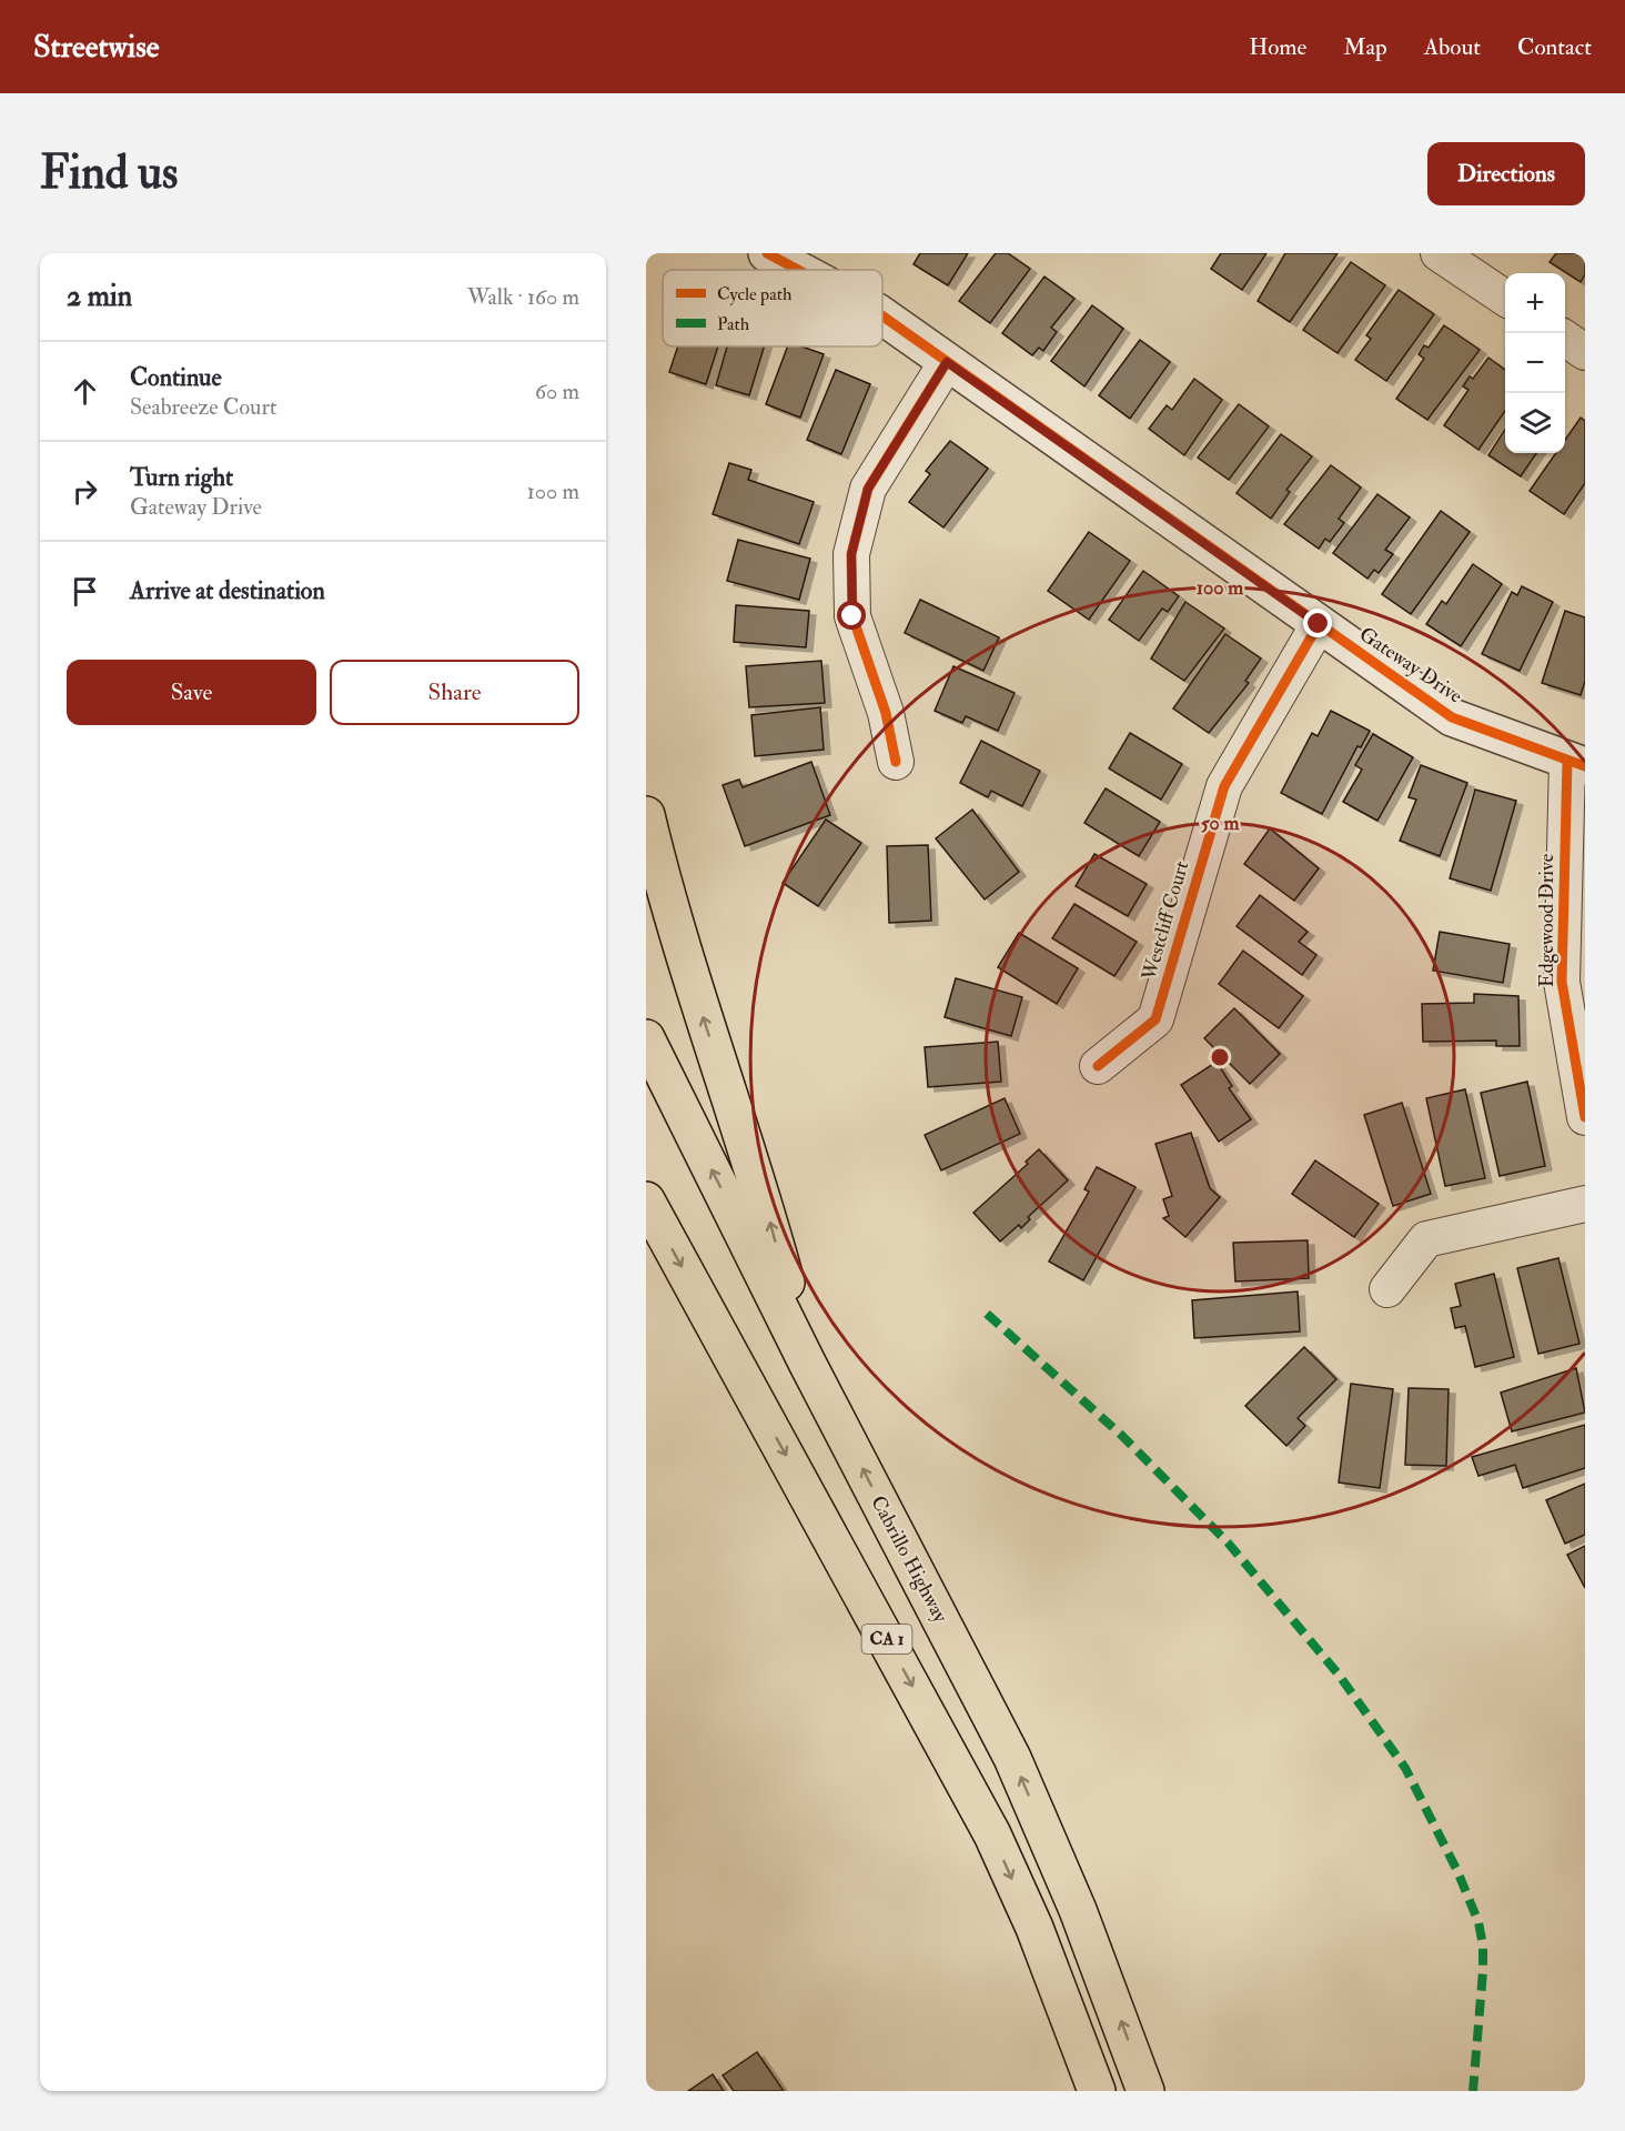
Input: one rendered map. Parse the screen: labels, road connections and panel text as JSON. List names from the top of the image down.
{
  "streets": {
    "highway": ["Cabrillo Highway", "CA 1"],
    "street": ["Gateway Drive", "Westcliff Court", "Edgewood Drive"]
  },
  "crossings": [
    ["Gateway Drive", "Westcliff Court"],
    ["Gateway Drive", "Edgewood Drive"]
  ],
  "legend": ["Cycle path", "Path"],
  "page": {
    "header": "Streetwise",
    "nav": [
      "Home",
      "Map",
      "About",
      "Contact"
    ],
    "buttons": [
      "Directions",
      ["Save", "Share"]
    ],
    "title": "Find us",
    "heading": ["2 min", "Walk · 160 m"],
    "map_buttons": ["+", "−"],
    "list": [
      ["Continue", "Seabreeze Court", "60 m"],
      ["Turn right", "Gateway Drive", "100 m"],
      "Arrive at destination"
    ]
  },
  "rings": ["100 m", "50 m"]
}
